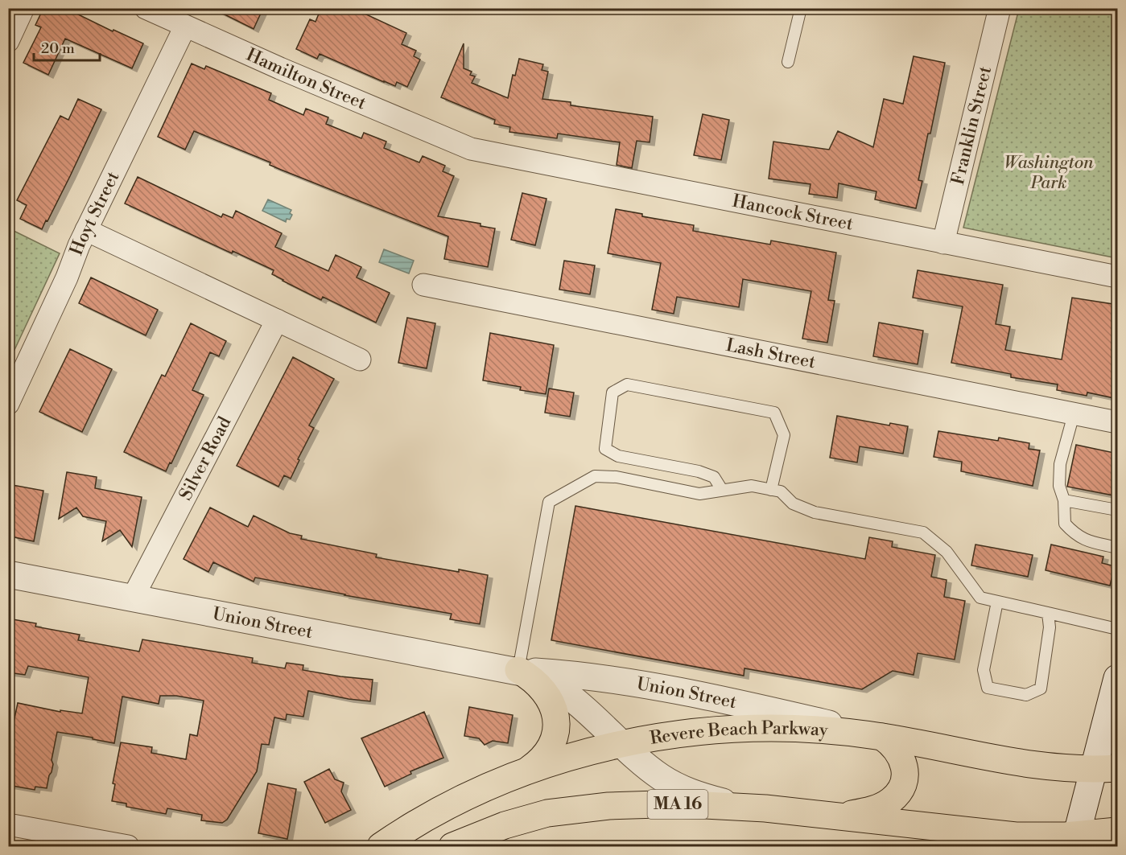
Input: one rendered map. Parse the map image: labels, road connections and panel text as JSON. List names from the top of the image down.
{
  "streets": {
    "highway": ["Revere Beach Parkway", "MA 16"],
    "street": [
      "Hamilton Street",
      "Franklin Street",
      "Hancock Street",
      "Hoyt Street",
      "Lash Street",
      "Silver Road",
      "Union Street"
    ]
  },
  "crossings": [
    ["Hamilton Street", "Hancock Street"],
    ["Hamilton Street", "Hoyt Street"],
    ["Franklin Street", "Hancock Street"],
    ["Silver Road", "Union Street"],
    ["Union Street", "Revere Beach Parkway"],
    ["Union Street", "MA 16"]
  ],
  "parks": ["Washington Park"],
  "scale_bar": "20 m"
}
